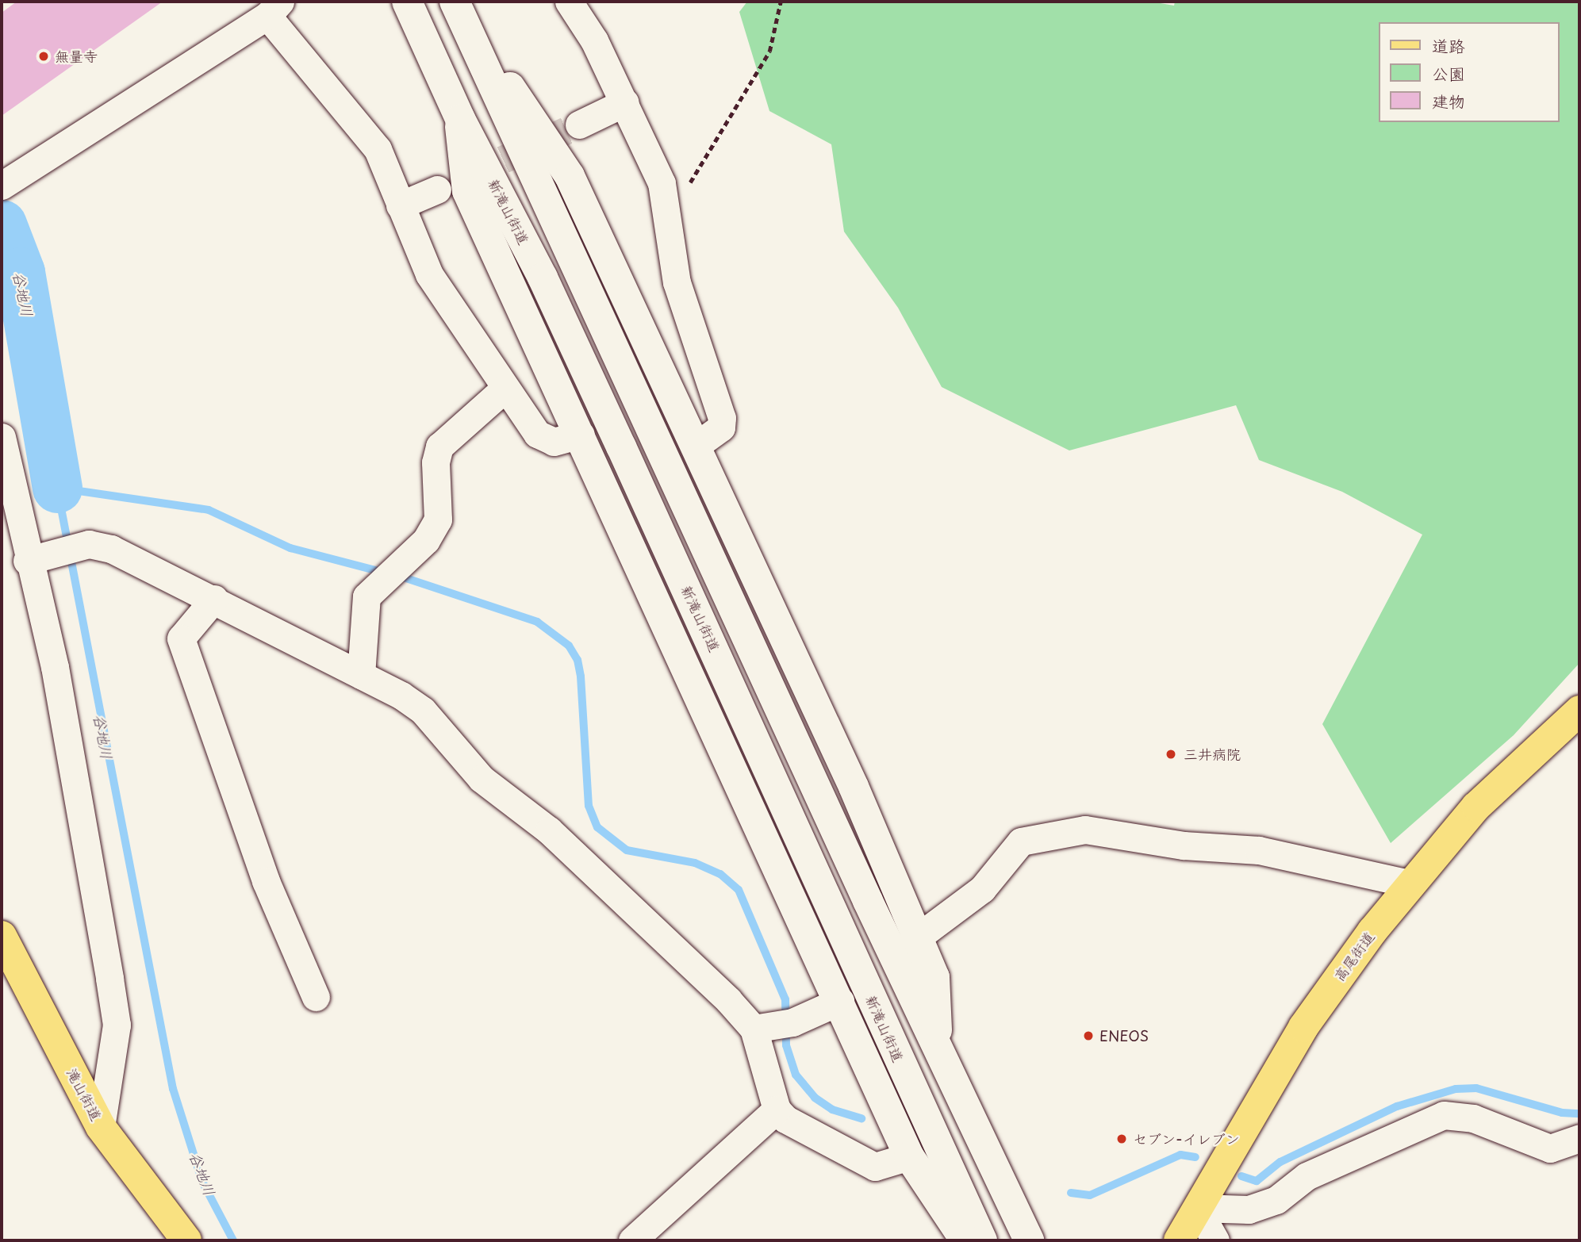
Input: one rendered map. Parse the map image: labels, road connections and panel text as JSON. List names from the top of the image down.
{
  "streets": {
    "main road": ["新滝山街道", "高尾街道", "滝山街道"]
  },
  "water": ["谷地川"],
  "places": [
    "無量寺",
    "三井病院",
    "ENEOS",
    "セブン-イレブン"
  ],
  "legend": ["道路", "公園", "建物"]
}
